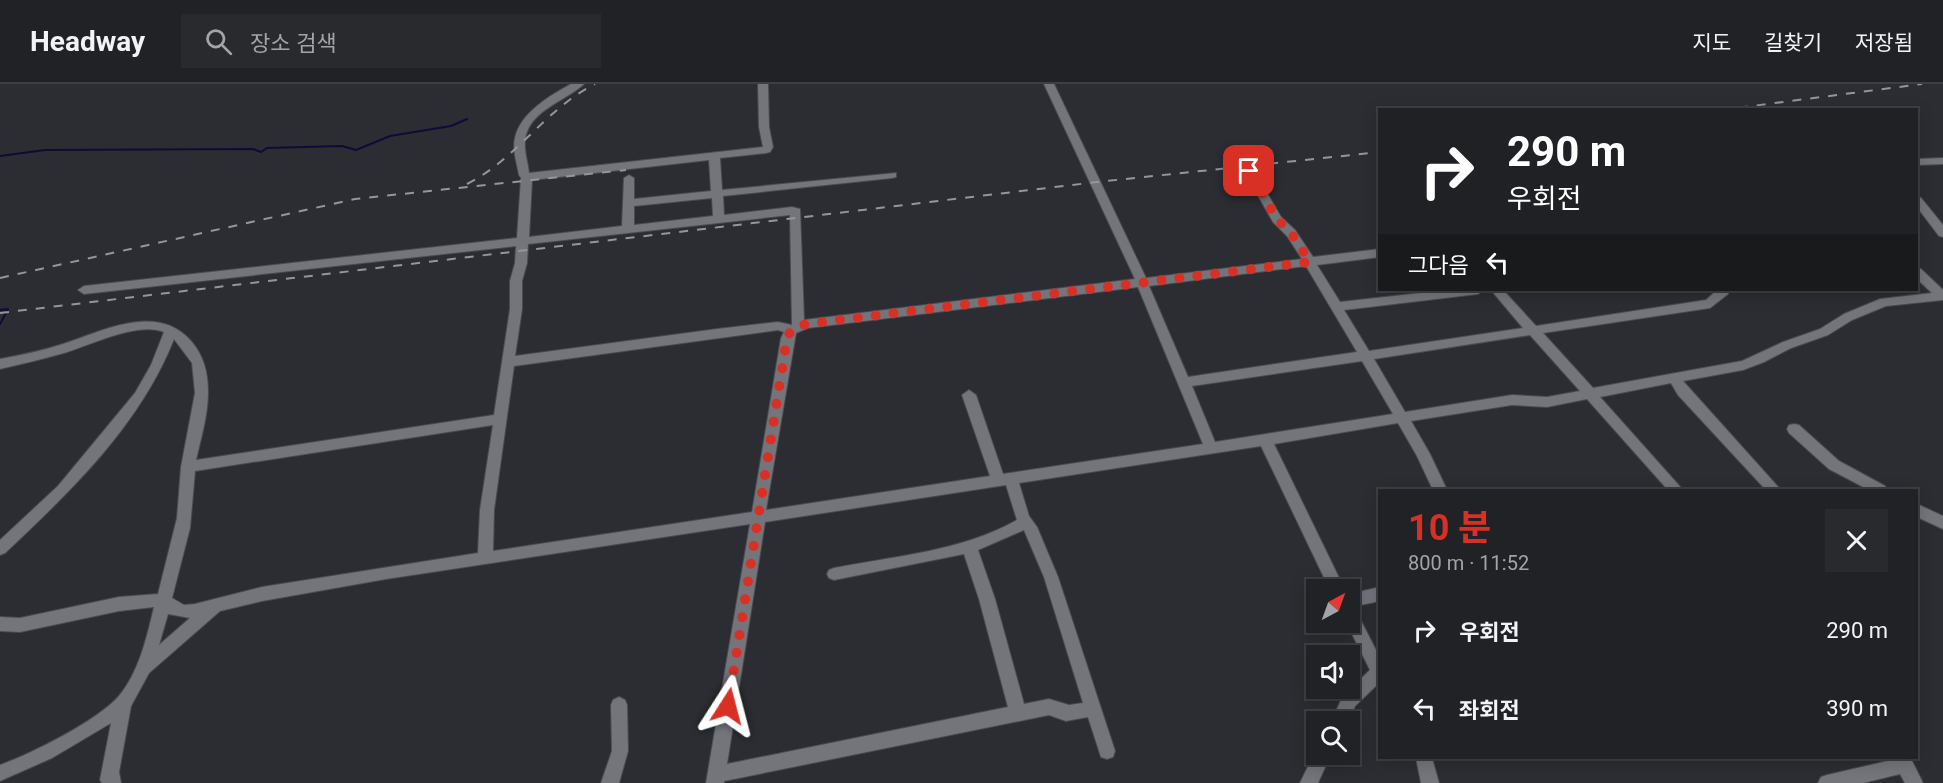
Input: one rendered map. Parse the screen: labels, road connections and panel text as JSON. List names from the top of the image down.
{
  "north": "top right",
  "page": {
    "header": "Headway",
    "search": "장소 검색",
    "nav": ["지도", "길찾기", "저장됨"],
    "turn": ["290 m", "우회전"],
    "then": "그다음",
    "heading": ["10 분", "800 m · 11:52"],
    "list": [
      {
        "name": "우회전",
        "value": "290 m"
      },
      {
        "name": "좌회전",
        "value": "390 m"
      }
    ]
  }
}
